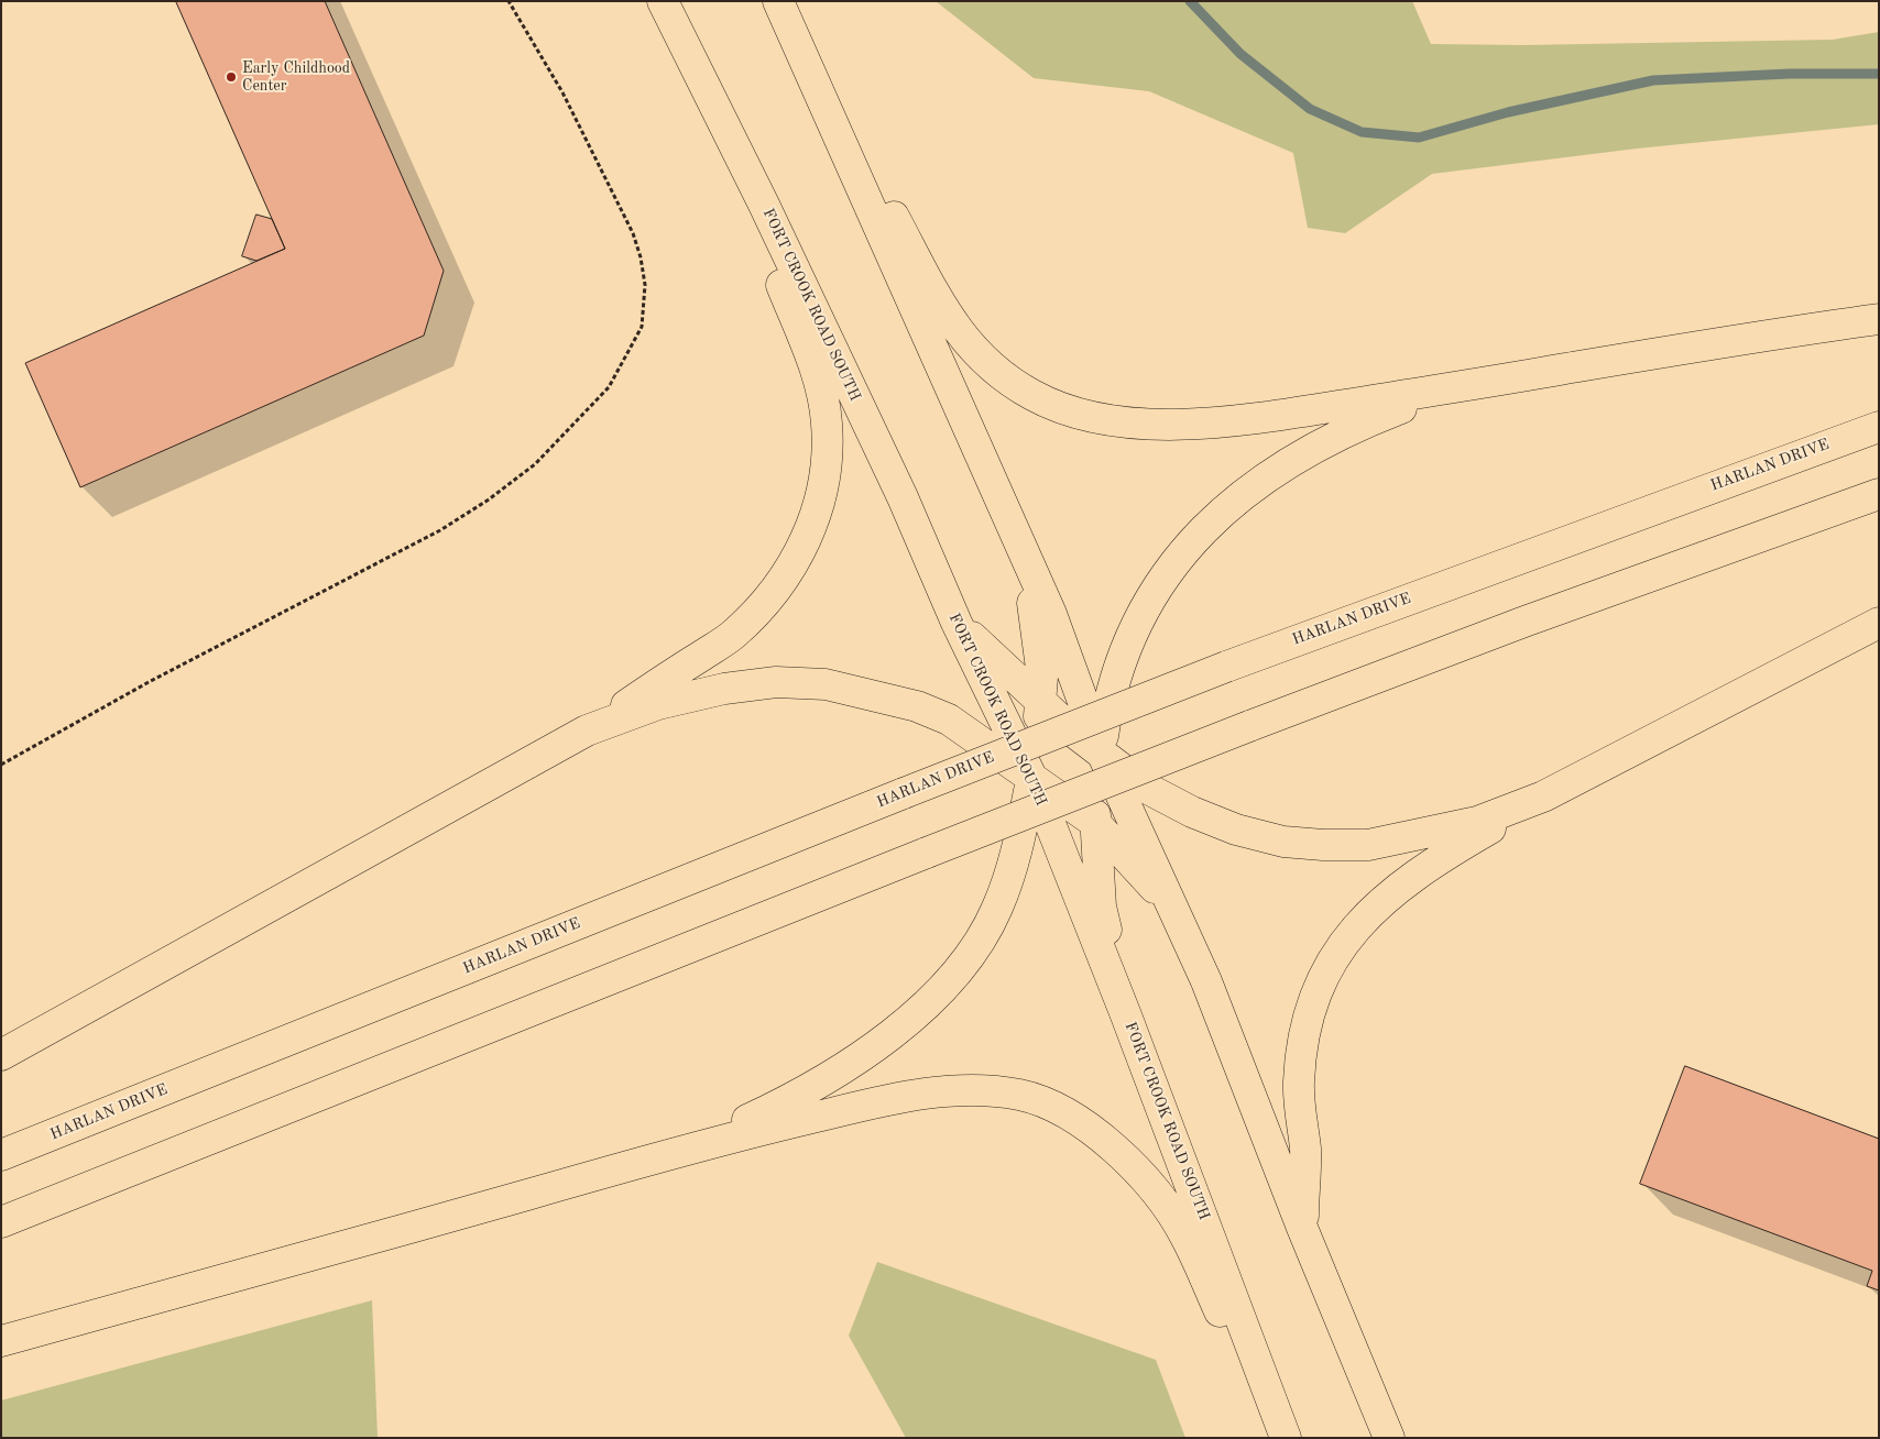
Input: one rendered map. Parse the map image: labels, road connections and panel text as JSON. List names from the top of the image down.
{
  "streets": {
    "main road": ["FORT CROOK ROAD SOUTH", "HARLAN DRIVE"]
  },
  "places": ["Early Childhood Center"]
}
